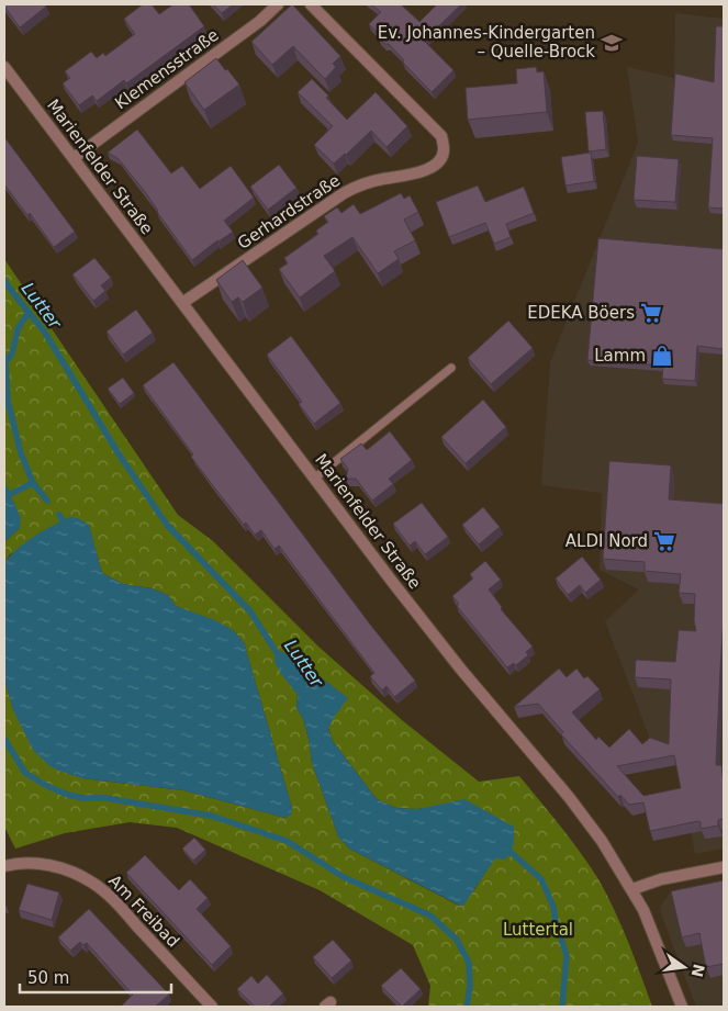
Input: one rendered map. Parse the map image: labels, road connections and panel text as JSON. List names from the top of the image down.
{
  "streets": {
    "street": [
      "Klemensstraße",
      "Marienfelder Straße",
      "Gerhardstraße",
      "Am Freibad"
    ]
  },
  "crossings": [
    ["Klemensstraße", "Marienfelder Straße"],
    ["Marienfelder Straße", "Gerhardstraße"]
  ],
  "water": ["Lutter"],
  "parks": ["Luttertal"],
  "places": {
    "school or university": ["Ev. Johannes-Kindergarten – Quelle-Brock"],
    "supermarket": ["EDEKA Böers", "ALDI Nord"],
    "shop": ["Lamm"]
  },
  "scale_bar": "50 m",
  "north": "right"
}
